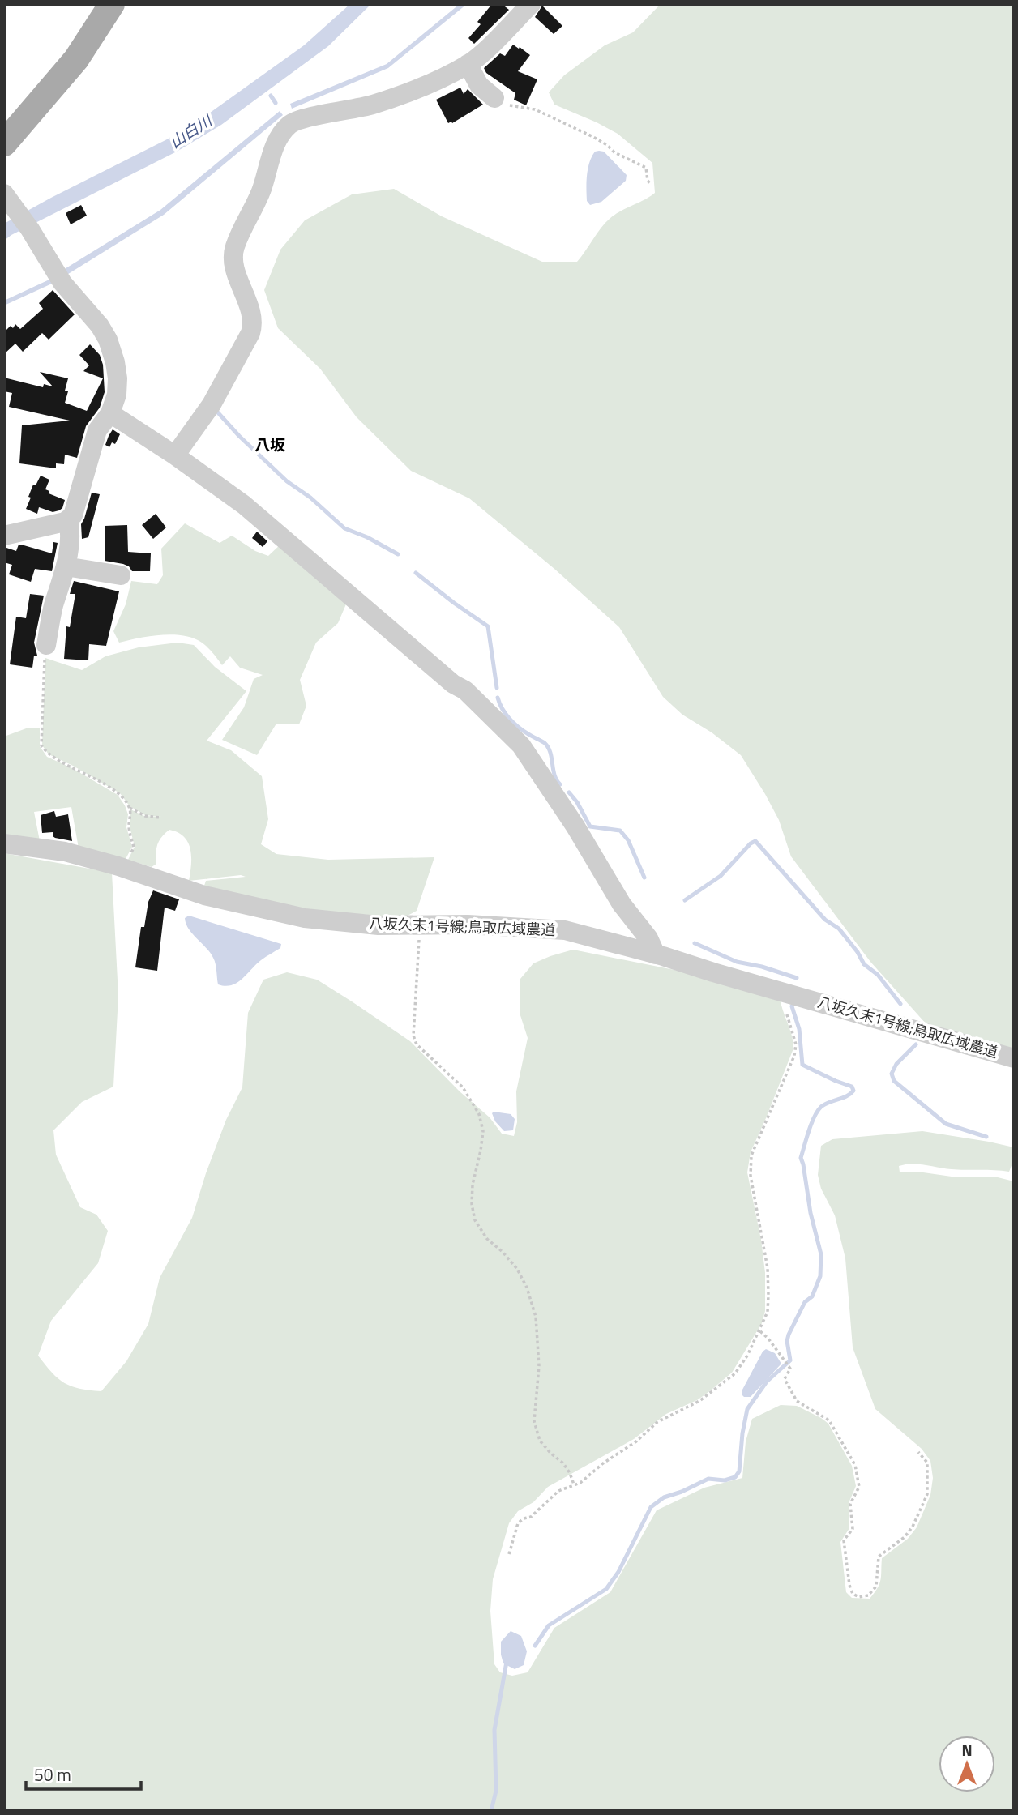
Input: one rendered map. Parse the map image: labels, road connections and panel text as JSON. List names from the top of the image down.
{
  "streets": {
    "street": ["八坂久末1号線;鳥取広域農道"]
  },
  "districts": ["八坂"],
  "water": ["山白川"],
  "scale_bar": "50 m",
  "north": "top"
}
